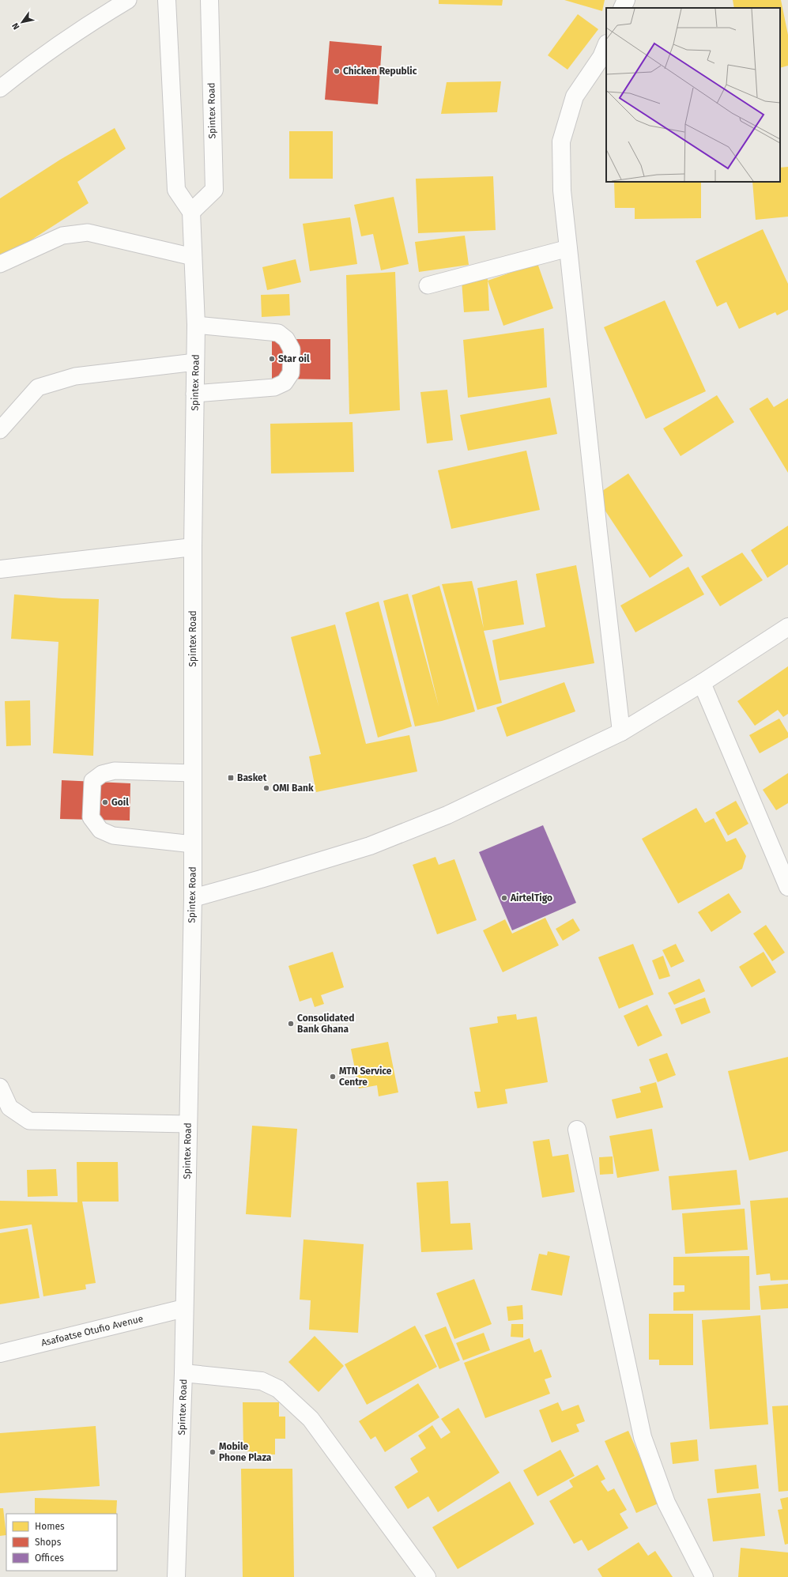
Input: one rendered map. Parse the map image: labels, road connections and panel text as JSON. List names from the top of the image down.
{
  "streets": {
    "street": ["Spintex Road", "Asafoatse Otufio Avenue"]
  },
  "crossings": [
    ["Spintex Road", "Asafoatse Otufio Avenue"]
  ],
  "places": {
    "other": [
      "Chicken Republic",
      "Star oil",
      "OMI Bank",
      "Goil",
      "AirtelTigo",
      "Consolidated Bank Ghana",
      "MTN Service Centre",
      "Mobile Phone Plaza"
    ],
    "transit": ["Basket"]
  },
  "legend": ["Homes", "Shops", "Offices"],
  "north": "bottom left"
}
